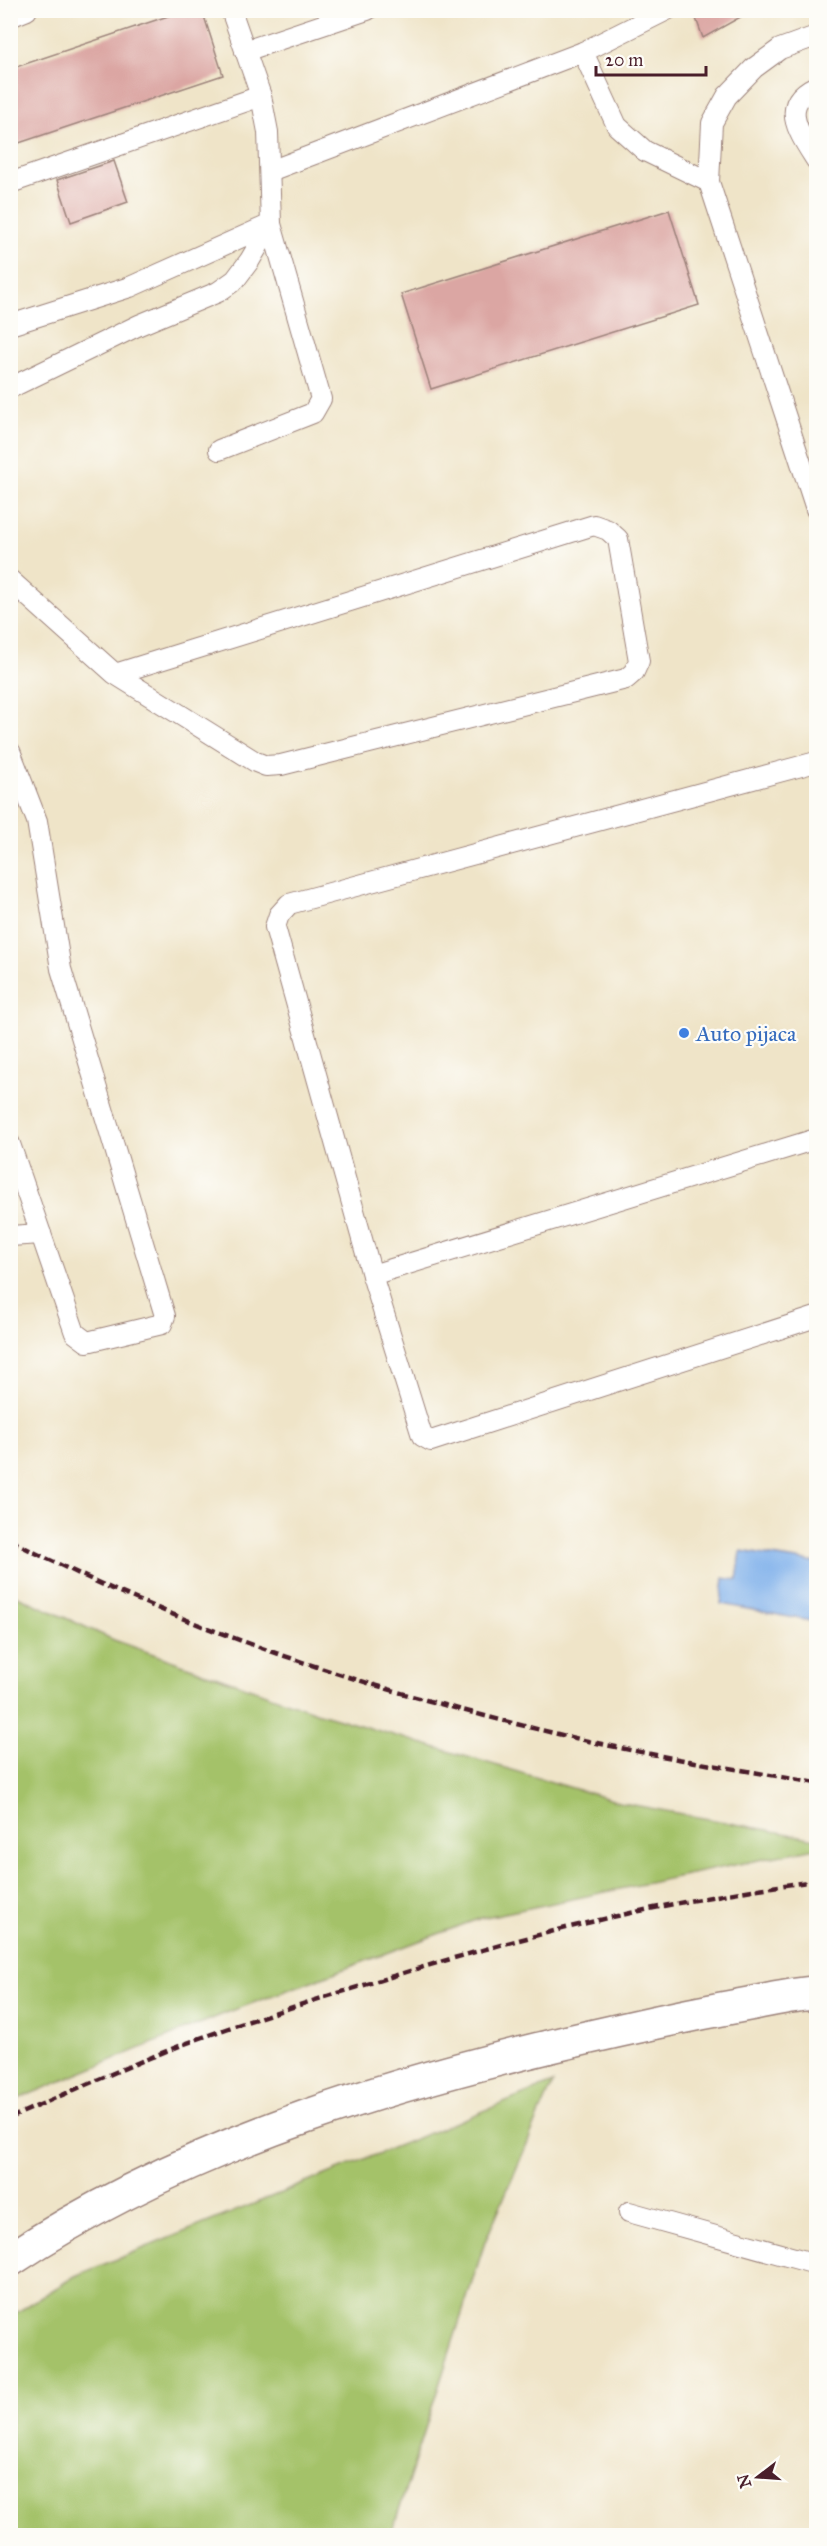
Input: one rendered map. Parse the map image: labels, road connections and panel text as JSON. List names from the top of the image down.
{
  "places": ["Auto pijaca"],
  "scale_bar": "20 m",
  "north": "left"
}
